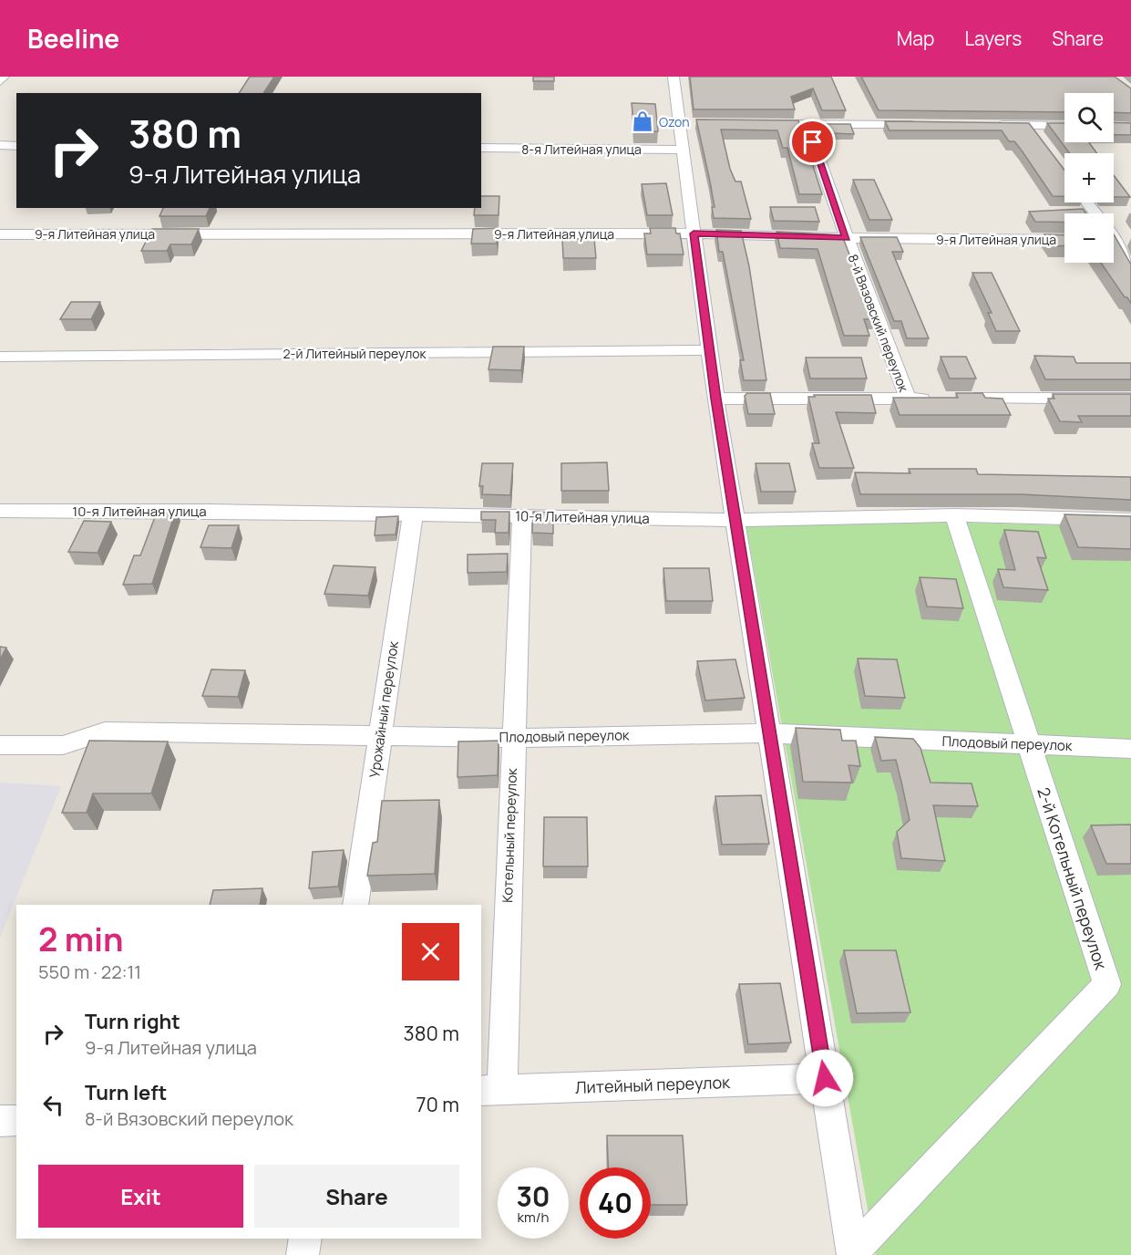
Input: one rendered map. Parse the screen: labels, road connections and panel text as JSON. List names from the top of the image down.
{
  "streets": {
    "street": [
      "8-я Литейная улица",
      "9-я Литейная улица",
      "8-й Вязовский переулок",
      "2-й Литейный переулок",
      "10-я Литейная улица",
      "Урожайный переулок",
      "Плодовый переулок",
      "Котельный переулок",
      "2-й Котельный переулок",
      "Литейный переулок"
    ]
  },
  "crossings": [
    ["9-я Литейная улица", "8-й Вязовский переулок"],
    ["10-я Литейная улица", "Урожайный переулок"],
    ["10-я Литейная улица", "Котельный переулок"],
    ["10-я Литейная улица", "2-й Котельный переулок"],
    ["Урожайный переулок", "Плодовый переулок"],
    ["Плодовый переулок", "Котельный переулок"],
    ["Плодовый переулок", "2-й Котельный переулок"],
    ["Котельный переулок", "Литейный переулок"]
  ],
  "places": {
    "shop": ["Ozon"]
  },
  "page": {
    "header": "Beeline",
    "nav": ["Map", "Layers", "Share"],
    "map_buttons": ["+", "−"],
    "turn": ["380 m", "9-я Литейная улица"],
    "heading": ["2 min", "550 m · 22:11"],
    "list": [
      {
        "name": "Turn right",
        "note": "9-я Литейная улица",
        "value": "380 m"
      },
      {
        "name": "Turn left",
        "note": "8-й Вязовский переулок",
        "value": "70 m"
      }
    ],
    "buttons": ["Exit", "Share"],
    "speed": "30 km/h",
    "limit": "40"
  }
}
